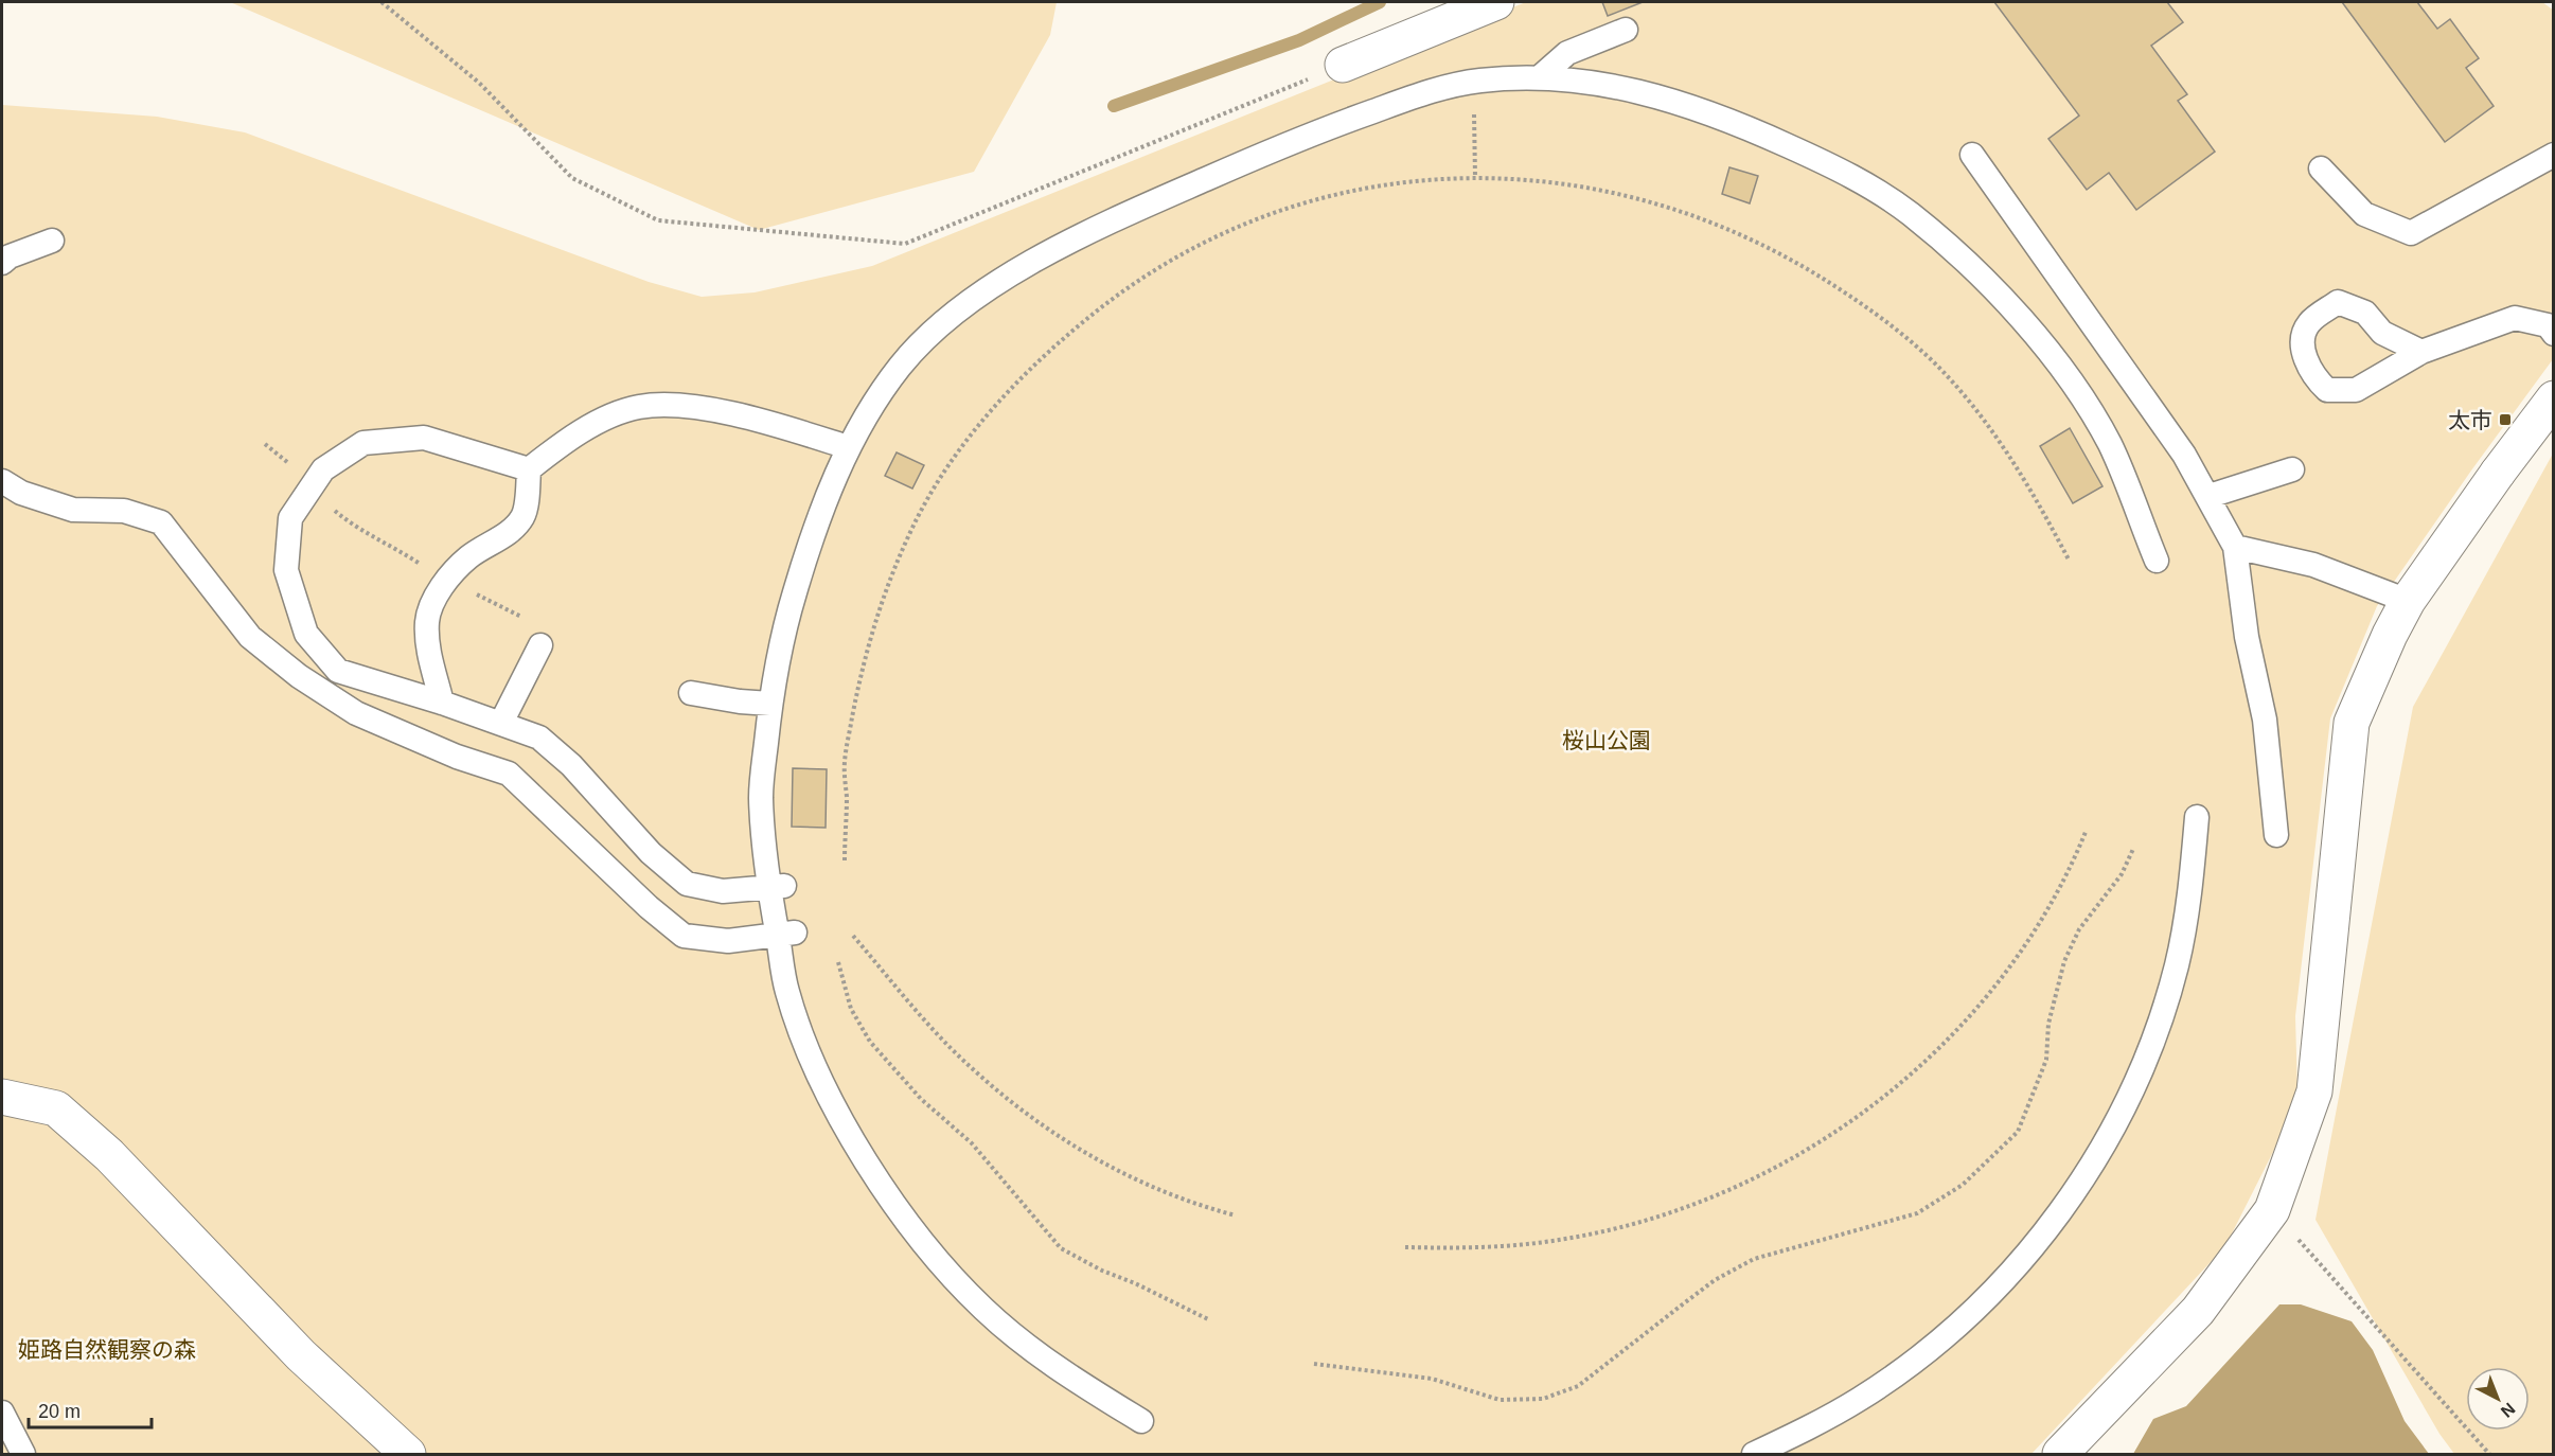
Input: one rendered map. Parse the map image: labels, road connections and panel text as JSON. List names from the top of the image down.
{
  "parks": ["桜山公園", "姫路自然観察の森"],
  "places": {
    "transit": ["太市"]
  },
  "scale_bar": "20 m",
  "north": "bottom right"
}
